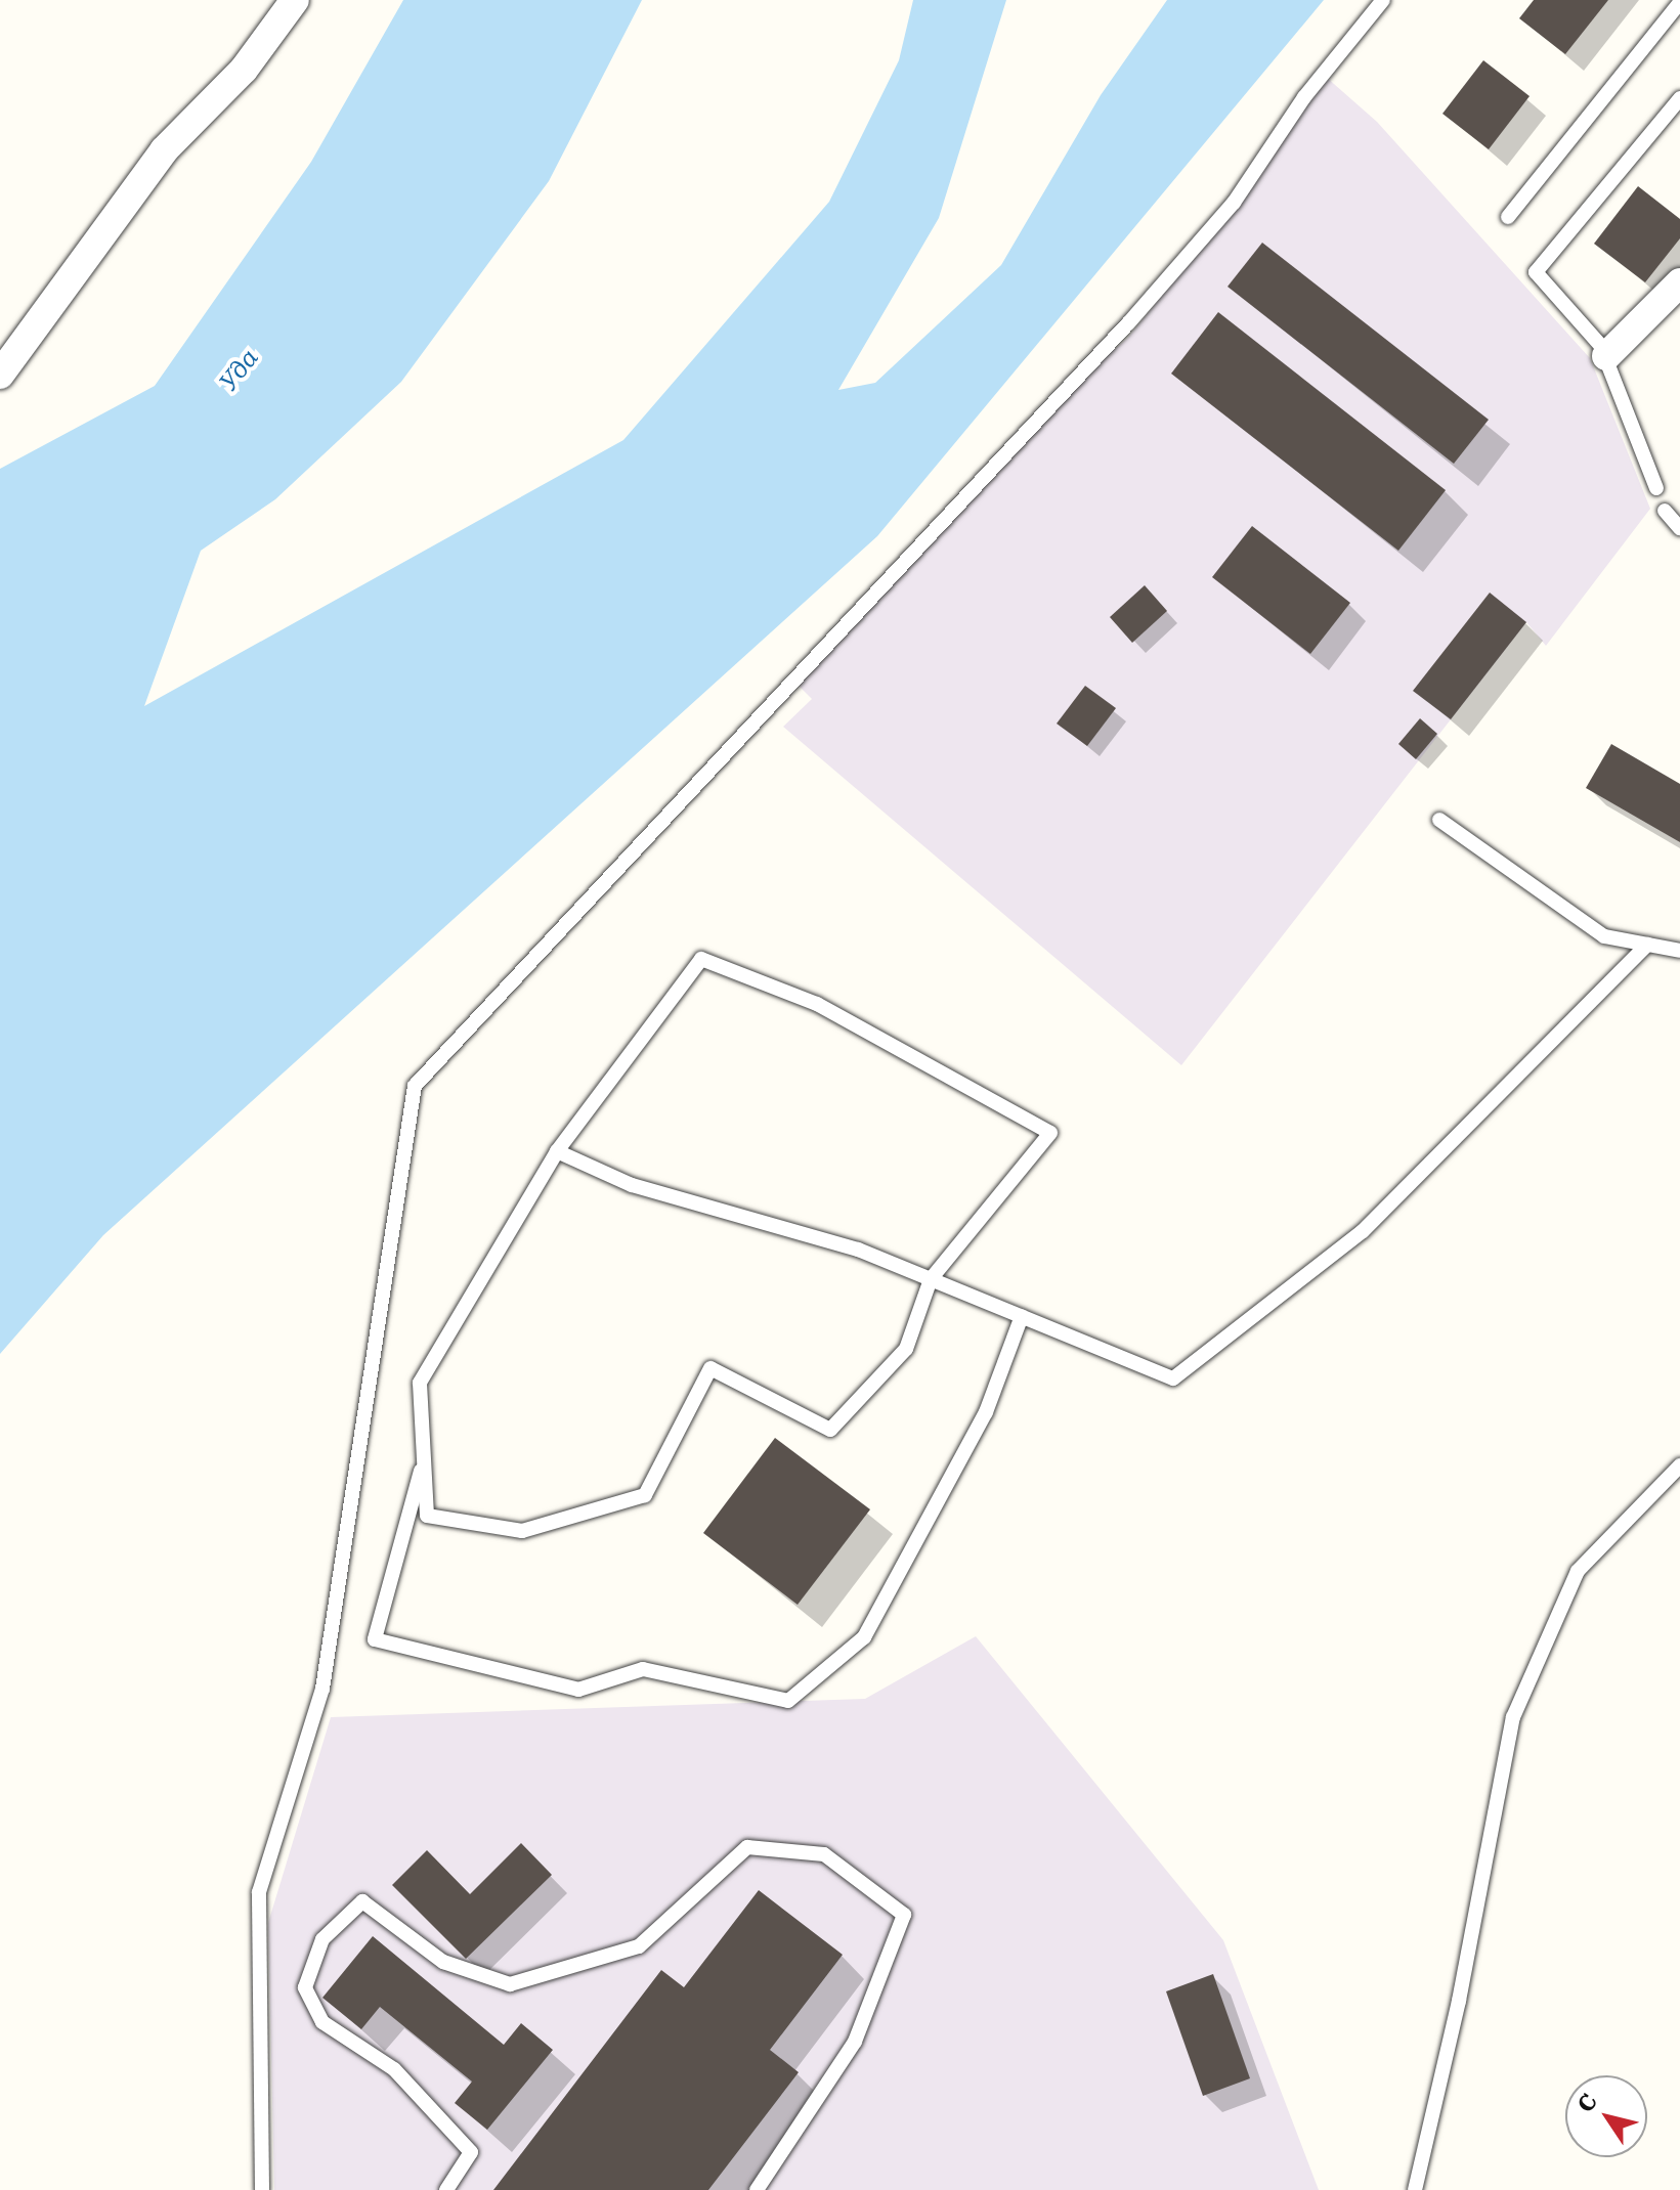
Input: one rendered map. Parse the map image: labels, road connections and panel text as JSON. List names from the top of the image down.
{
  "water": ["Уда"],
  "north": "top left"
}
